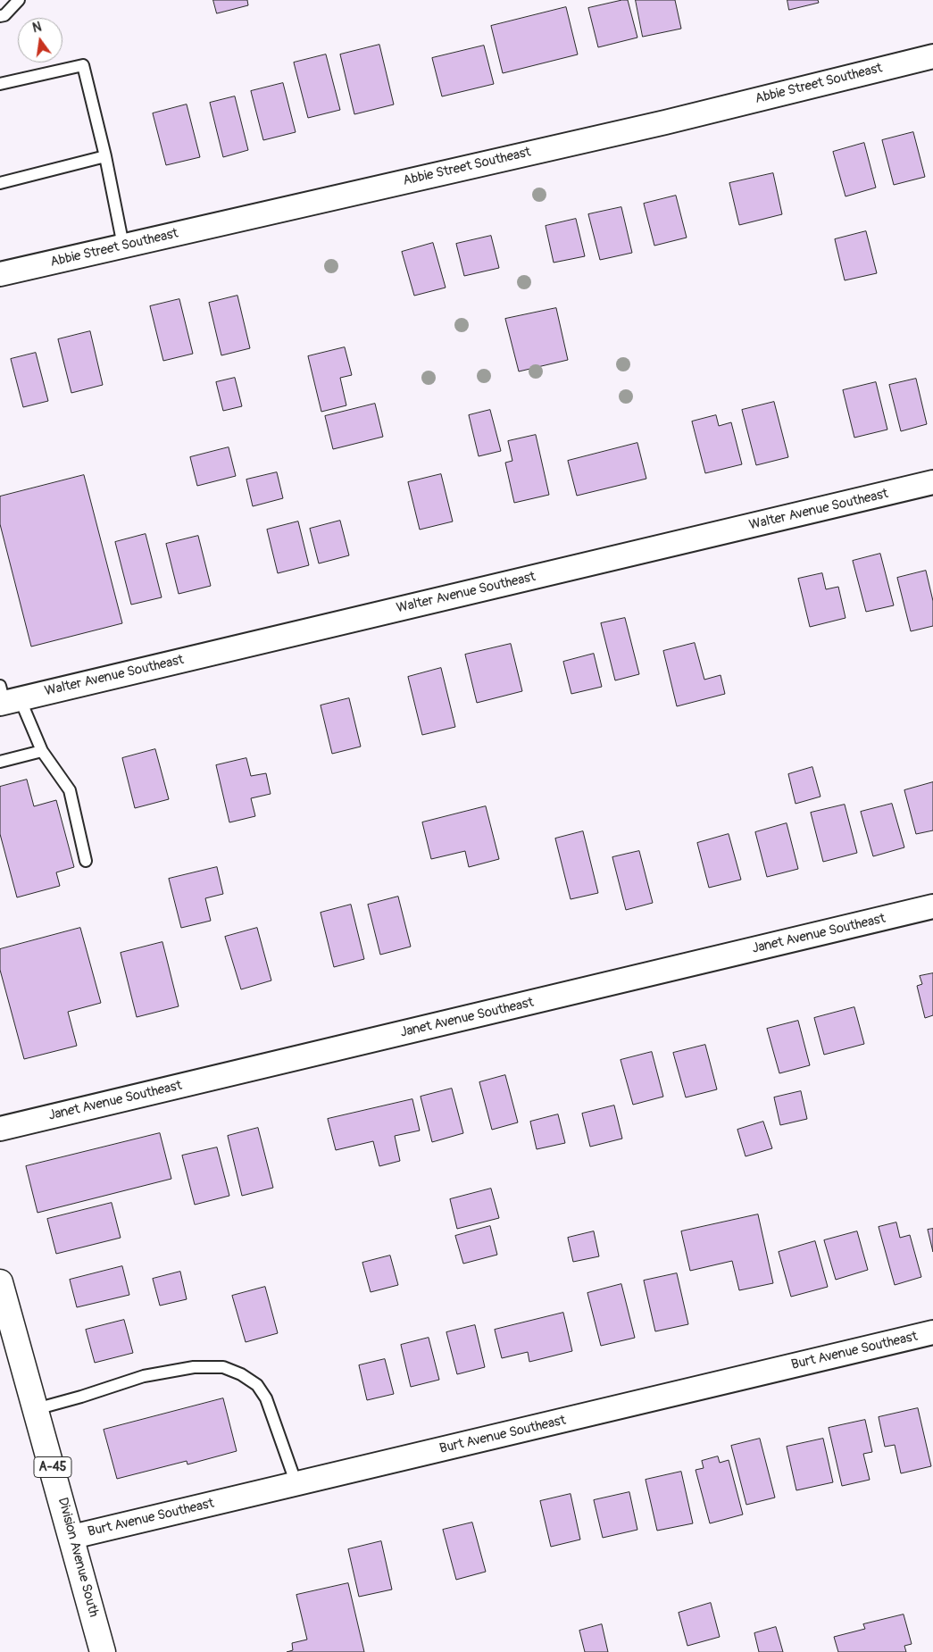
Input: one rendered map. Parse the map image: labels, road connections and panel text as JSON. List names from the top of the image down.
{
  "streets": {
    "main road": ["A-45", "Division Avenue South"],
    "street": [
      "Abbie Street Southeast",
      "Walter Avenue Southeast",
      "Janet Avenue Southeast",
      "Burt Avenue Southeast"
    ]
  },
  "crossings": [
    ["Burt Avenue Southeast", "Division Avenue South"]
  ],
  "north": "top"
}
